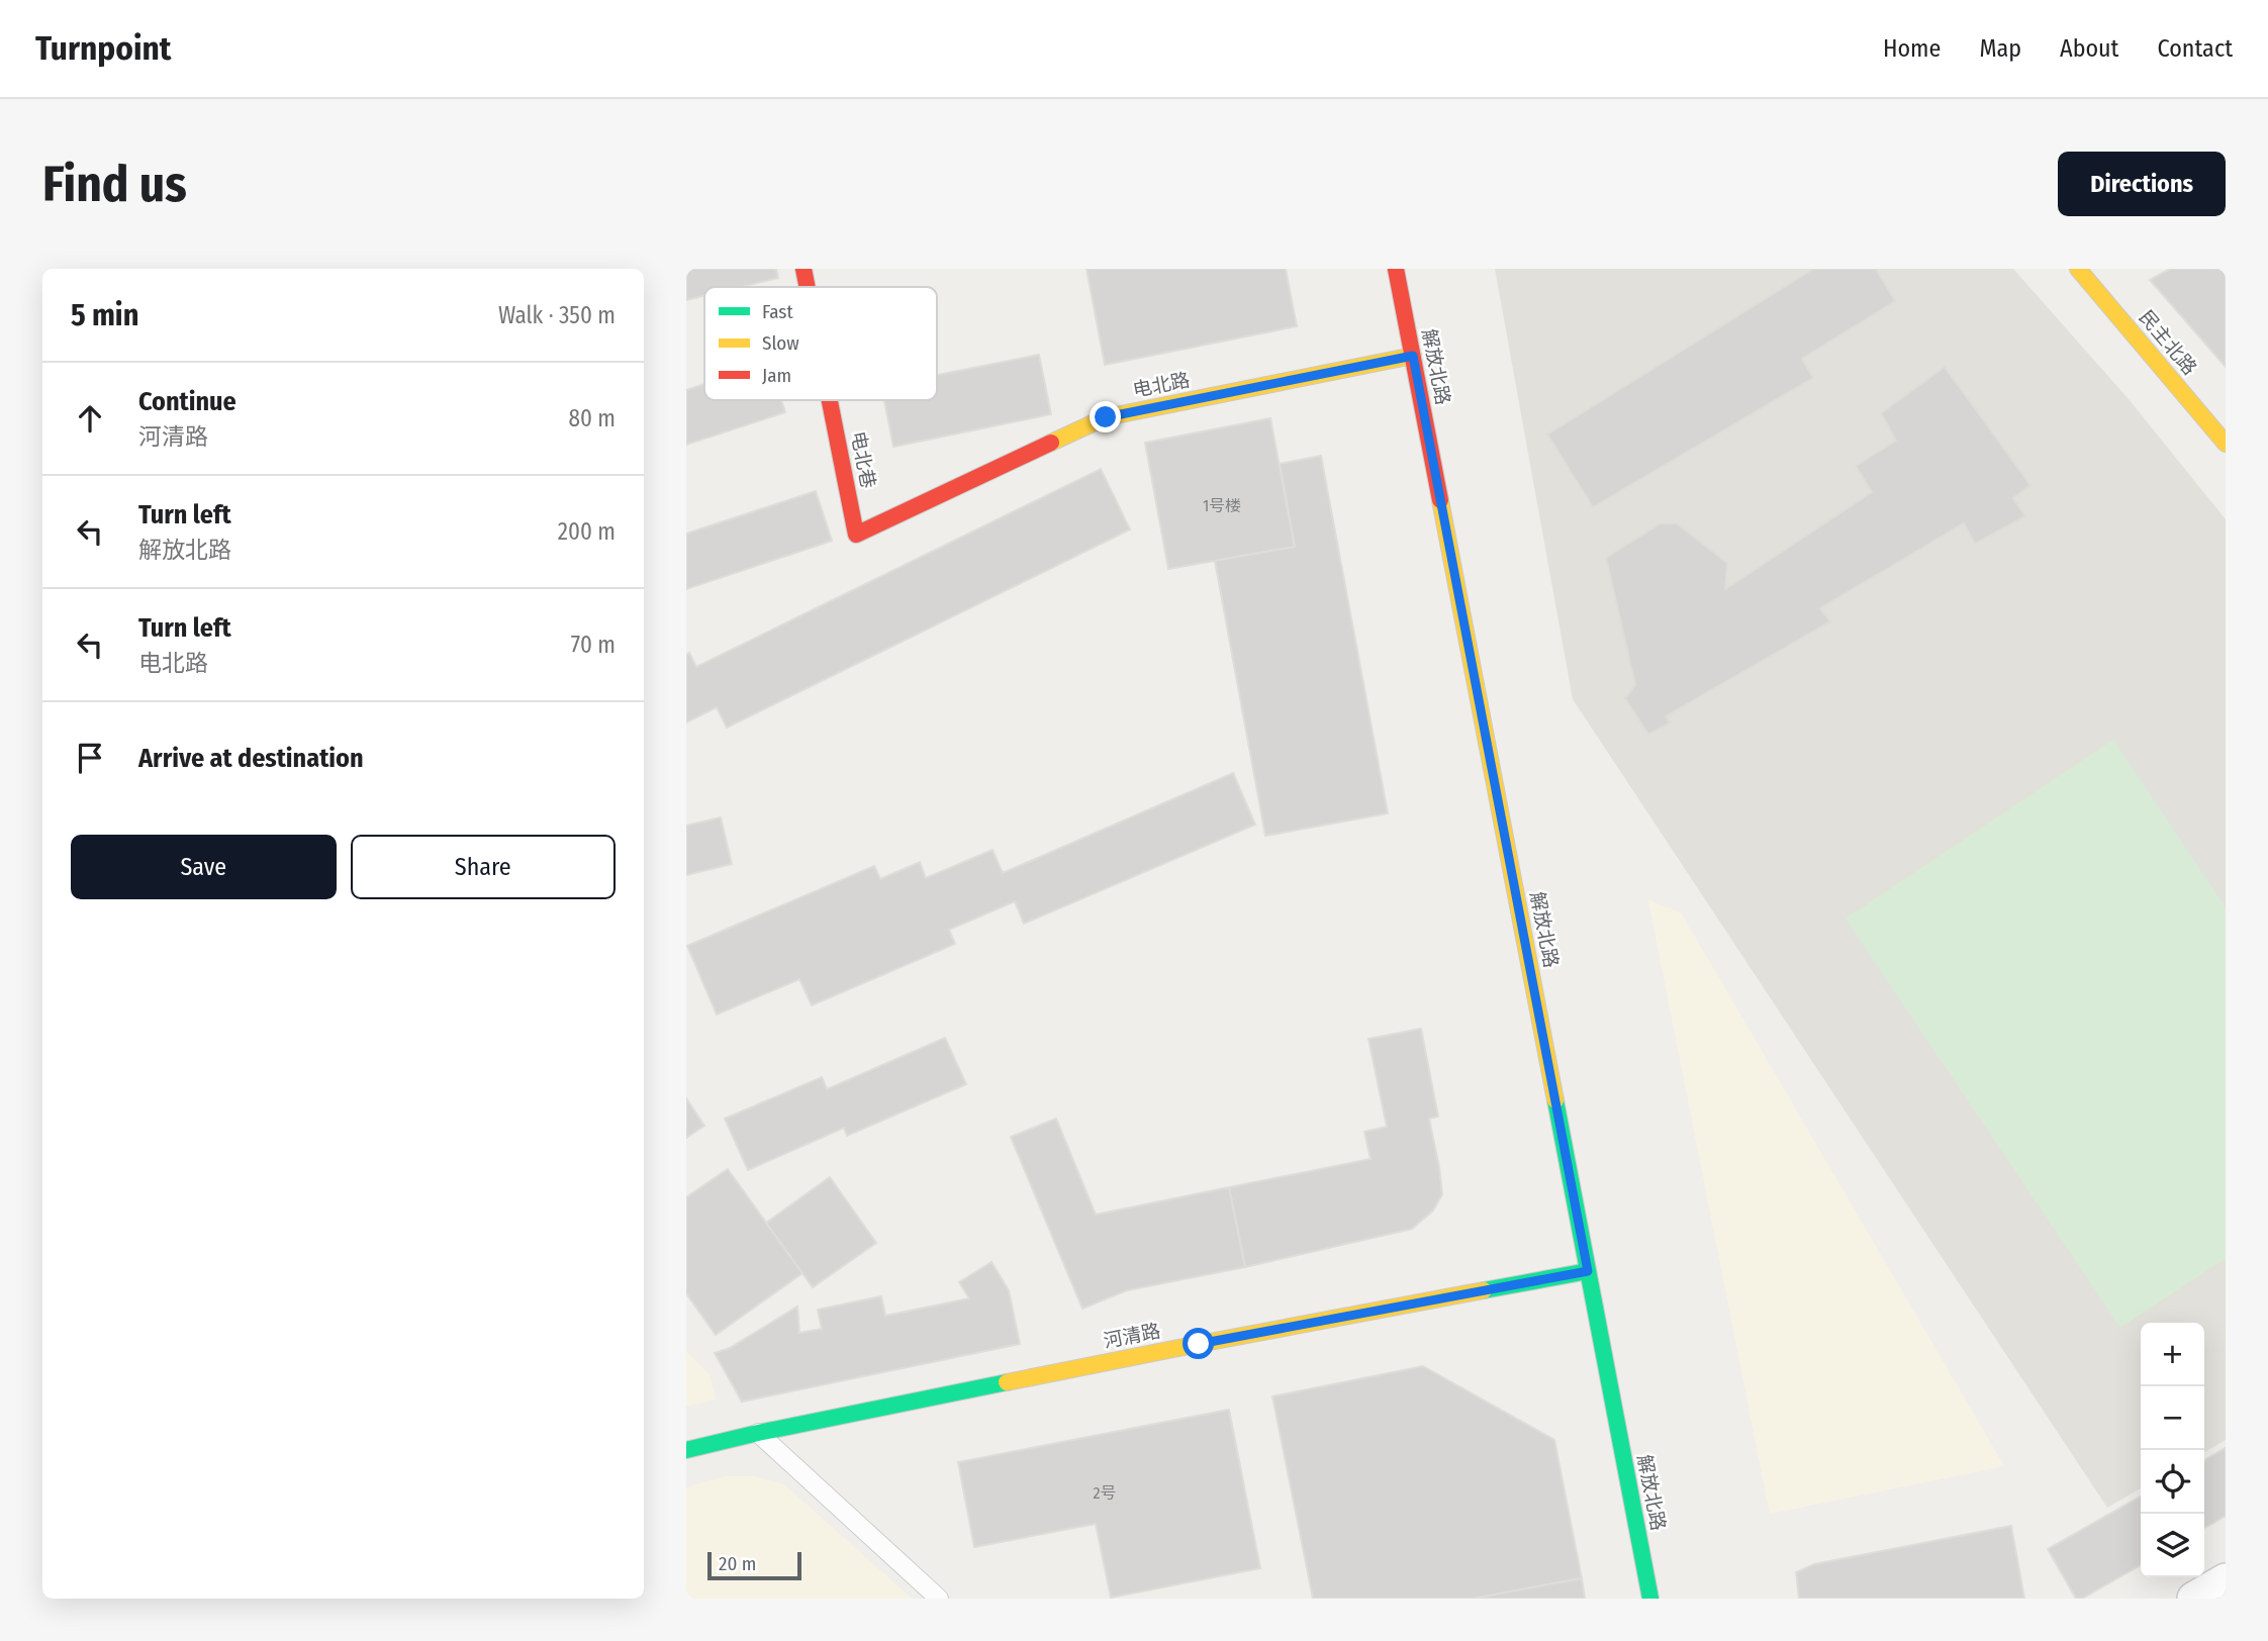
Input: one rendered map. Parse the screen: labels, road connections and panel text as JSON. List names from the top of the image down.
{
  "streets": {
    "street": [
      "民主北路",
      "解放北路",
      "电北路",
      "电北巷",
      "河清路"
    ]
  },
  "crossings": [
    ["解放北路", "电北路"],
    ["解放北路", "河清路"],
    ["电北路", "电北巷"]
  ],
  "house_numbers": ["1号楼", "2号"],
  "legend": ["Fast", "Slow", "Jam"],
  "scale_bar": "20 m",
  "page": {
    "header": "Turnpoint",
    "nav": [
      "Home",
      "Map",
      "About",
      "Contact"
    ],
    "buttons": [
      "Directions",
      ["Save", "Share"]
    ],
    "title": "Find us",
    "heading": ["5 min", "Walk · 350 m"],
    "list": [
      ["Continue", "河清路", "80 m"],
      ["Turn left", "解放北路", "200 m"],
      ["Turn left", "电北路", "70 m"],
      "Arrive at destination"
    ],
    "map_buttons": ["+", "−"],
    "scale": "20 m"
  }
}
